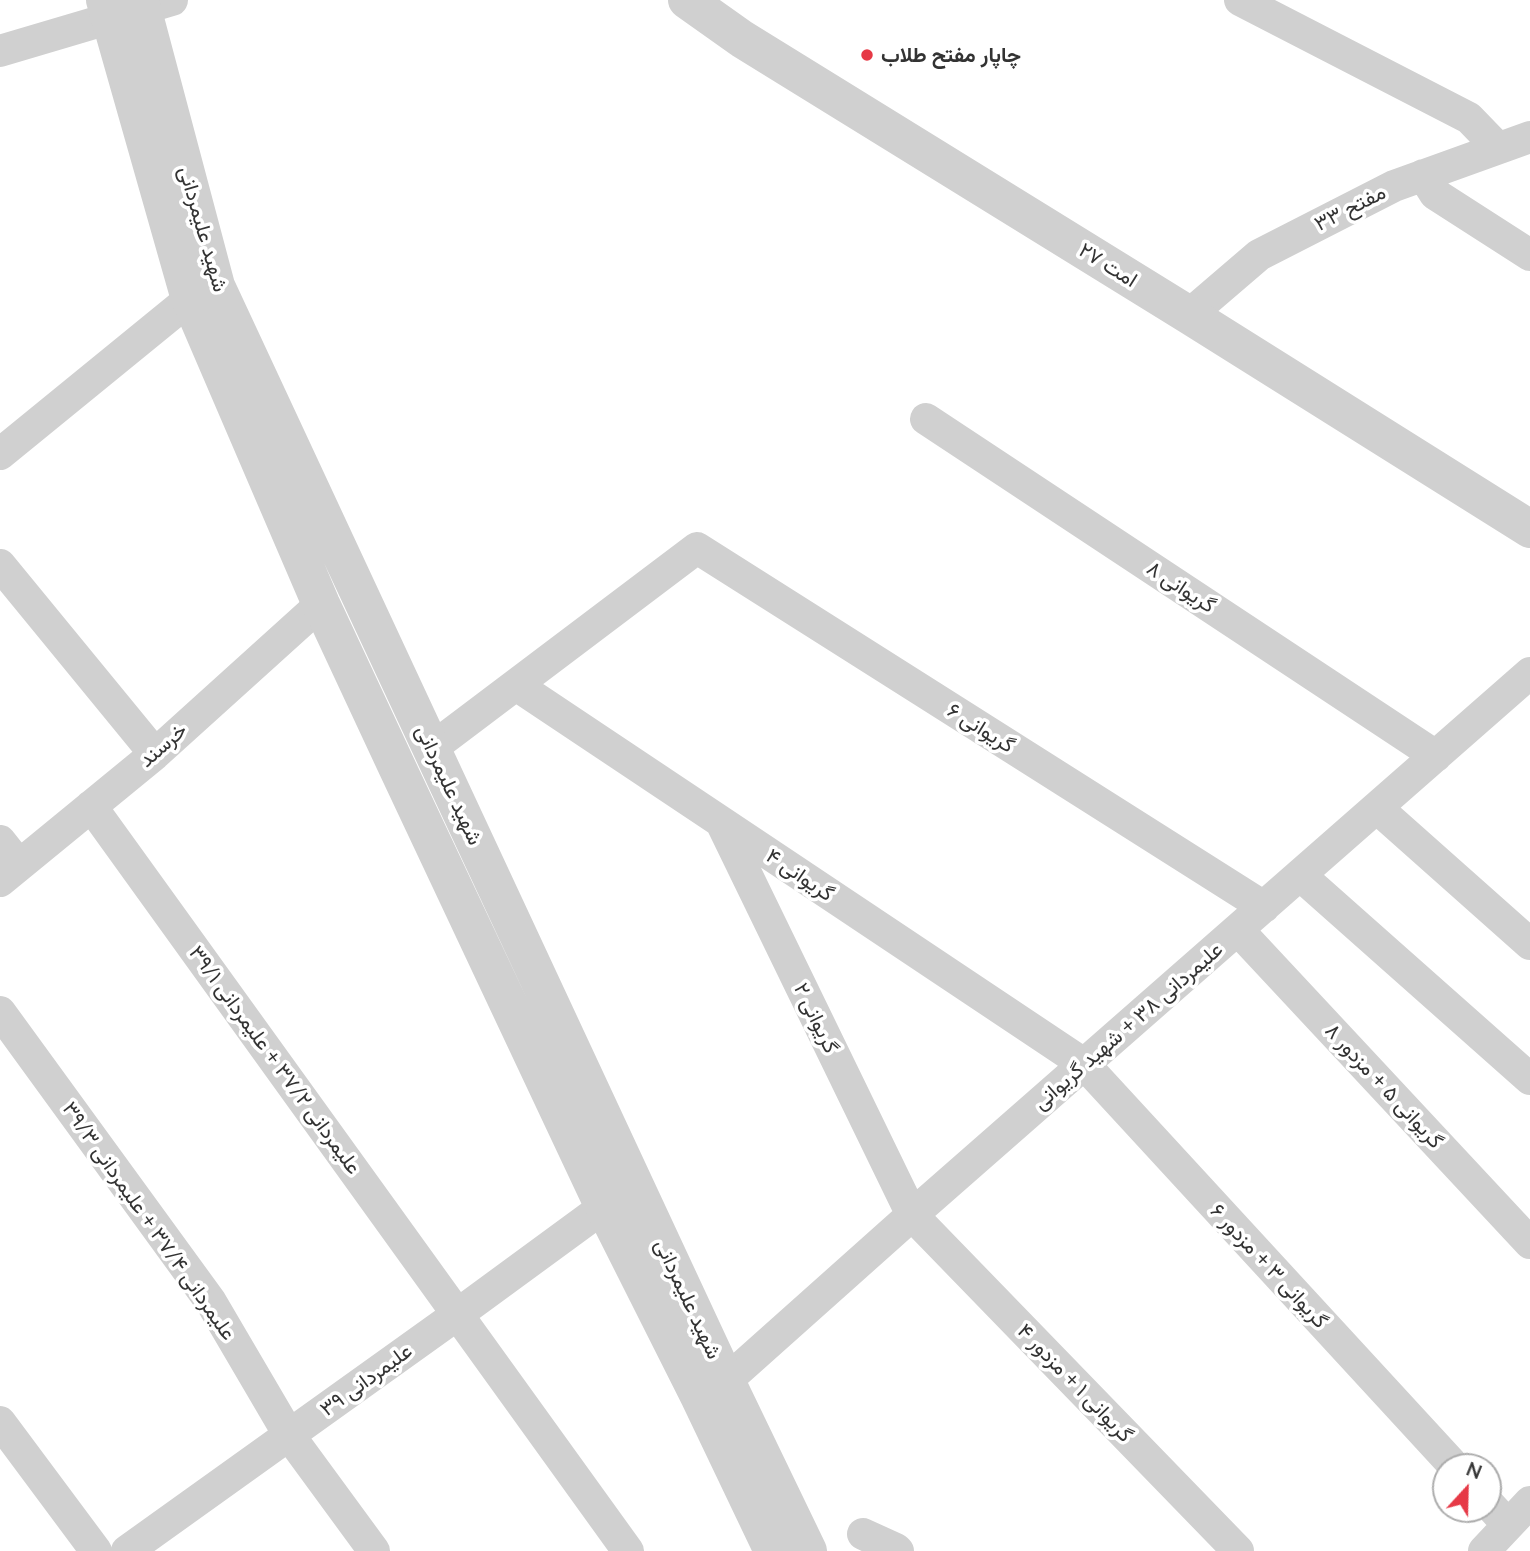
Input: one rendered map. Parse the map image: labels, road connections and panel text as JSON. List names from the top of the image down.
{
  "streets": {
    "street": [
      "مفتح ۳۳",
      "شهید علیمردانی",
      "امت ۲۷",
      "گریوانی ۸",
      "گریوانی ۶",
      "خرسند",
      "گریوانی ۴",
      "گریوانی ۲",
      "علیمردانی ۳۸ + شهید گریوانی",
      "علیمردانی ۳۷/۲ + علیمردانی ۳۹/۱",
      "گریوانی ۵ + مزدور ۸",
      "علیمردانی ۳۷/۴ + علیمردانی ۳۹/۳",
      "گریوانی ۳ + مزدور ۶",
      "علیمردانی ۳۹",
      "گریوانی ۱ + مزدور ۴"
    ]
  },
  "crossings": [
    ["مفتح ۳۳", "امت ۲۷"],
    ["شهید علیمردانی", "خرسند"],
    ["شهید علیمردانی", "علیمردانی ۳۸ + شهید گریوانی"],
    ["شهید علیمردانی", "علیمردانی ۳۹"],
    ["گریوانی ۸", "علیمردانی ۳۸ + شهید گریوانی"],
    ["گریوانی ۶", "گریوانی ۴"],
    ["گریوانی ۶", "علیمردانی ۳۸ + شهید گریوانی"],
    ["خرسند", "علیمردانی ۳۷/۲ + علیمردانی ۳۹/۱"],
    ["گریوانی ۴", "گریوانی ۲"],
    ["گریوانی ۴", "علیمردانی ۳۸ + شهید گریوانی"],
    ["گریوانی ۴", "گریوانی ۳ + مزدور ۶"],
    ["گریوانی ۲", "علیمردانی ۳۸ + شهید گریوانی"],
    ["گریوانی ۲", "گریوانی ۱ + مزدور ۴"],
    ["علیمردانی ۳۸ + شهید گریوانی", "گریوانی ۵ + مزدور ۸"],
    ["علیمردانی ۳۸ + شهید گریوانی", "گریوانی ۳ + مزدور ۶"],
    ["علیمردانی ۳۸ + شهید گریوانی", "گریوانی ۱ + مزدور ۴"],
    ["علیمردانی ۳۷/۲ + علیمردانی ۳۹/۱", "علیمردانی ۳۹"],
    ["علیمردانی ۳۷/۴ + علیمردانی ۳۹/۳", "علیمردانی ۳۹"]
  ],
  "places": ["چاپار مفتح طلاب"],
  "north": "top"
}
